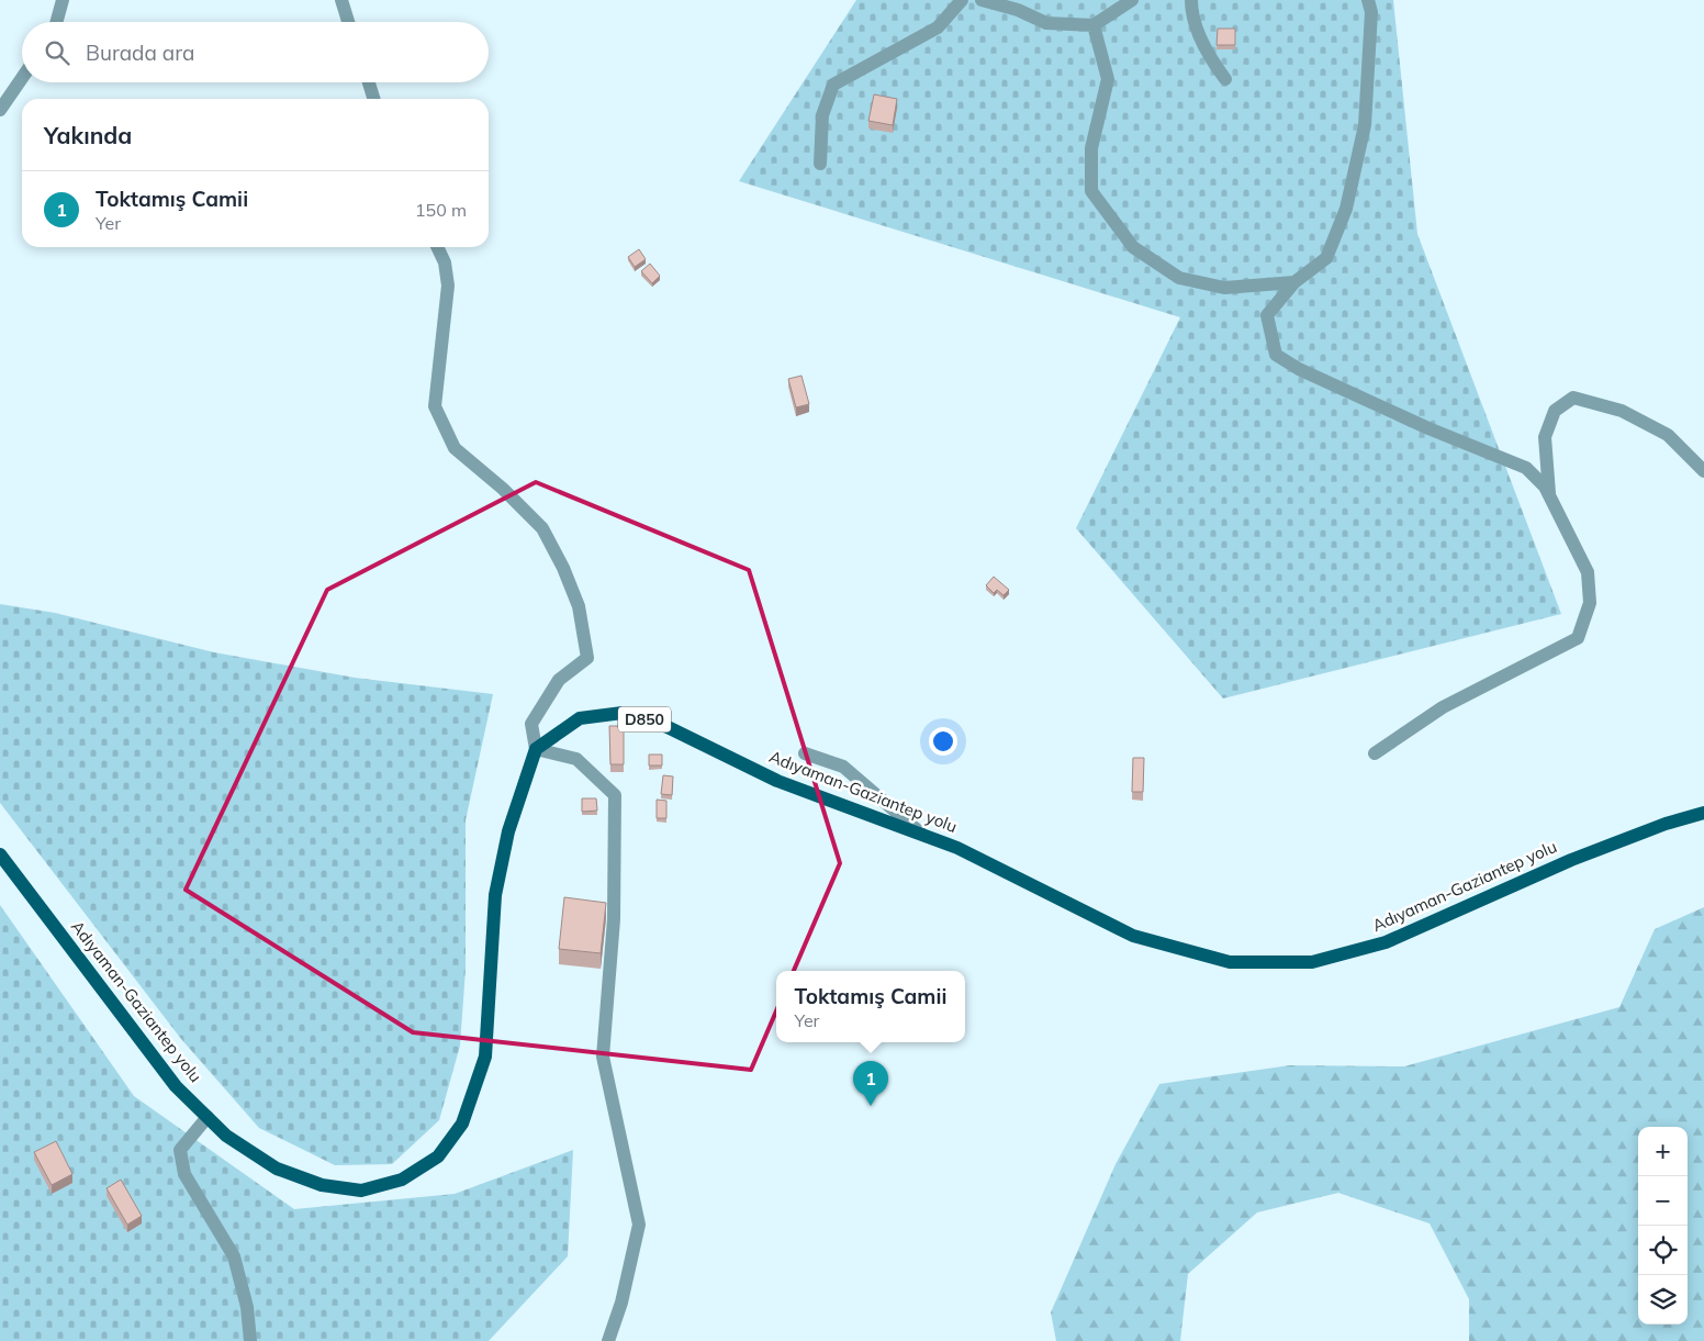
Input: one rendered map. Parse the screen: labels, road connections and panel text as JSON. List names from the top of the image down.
{
  "streets": {
    "main road": ["D850", "Adıyaman-Gaziantep yolu"]
  },
  "page": {
    "search": "Burada ara",
    "heading": "Yakında",
    "list": [
      {
        "mark": "1",
        "name": "Toktamış Camii",
        "note": "Yer",
        "value": "150 m"
      }
    ],
    "popup": ["Toktamış Camii", "Yer"],
    "pins": "1",
    "map_buttons": ["+", "−"]
  }
}
